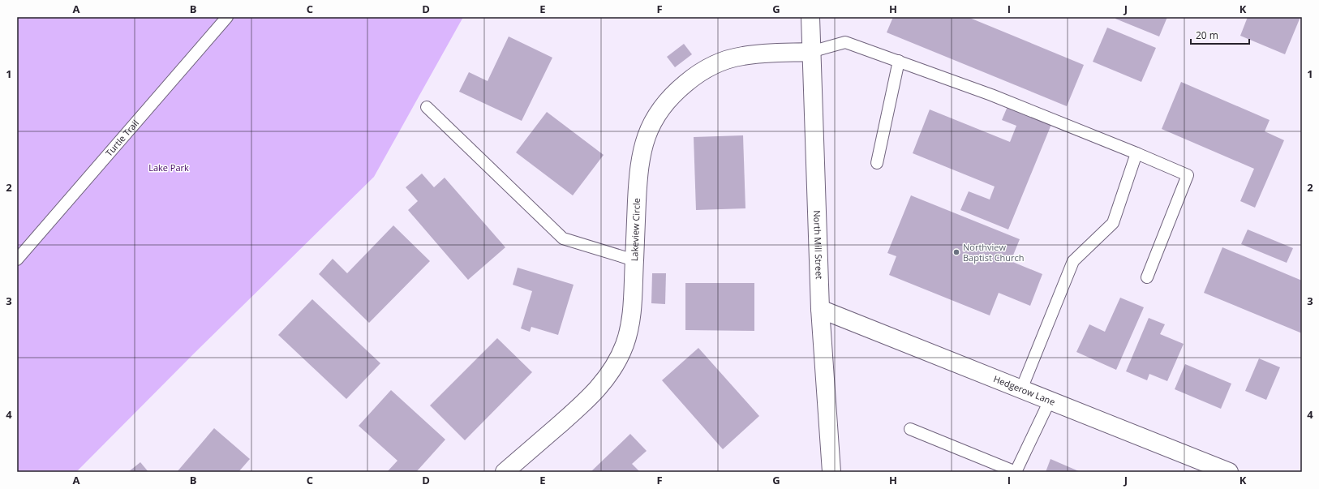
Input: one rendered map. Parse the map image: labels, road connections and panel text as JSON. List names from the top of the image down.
{
  "streets": {
    "street": ["Lakeview Circle", "North Mill Street", "Hedgerow Lane"],
    "lane": ["Turtle Trail"]
  },
  "crossings": [
    ["Lakeview Circle", "North Mill Street"],
    ["North Mill Street", "Hedgerow Lane"]
  ],
  "parks": ["Lake Park"],
  "places": ["Northview Baptist Church"],
  "scale_bar": "20 m",
  "grid": {
    "columns": [
      "A",
      "B",
      "C",
      "D",
      "E",
      "F",
      "G",
      "H",
      "I",
      "J",
      "K"
    ],
    "rows": [
      "1",
      "2",
      "3",
      "4"
    ]
  }
}
